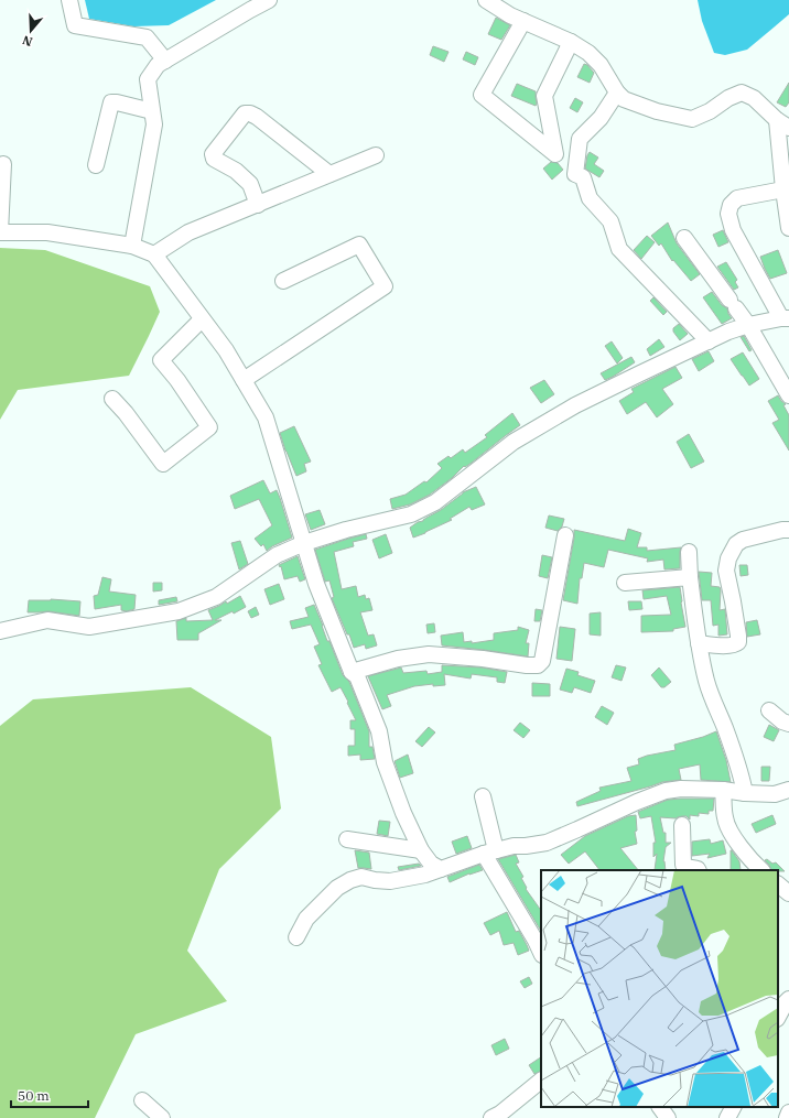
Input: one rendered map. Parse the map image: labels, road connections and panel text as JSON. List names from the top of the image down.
{
  "scale_bar": "50 m",
  "north": "bottom"
}
